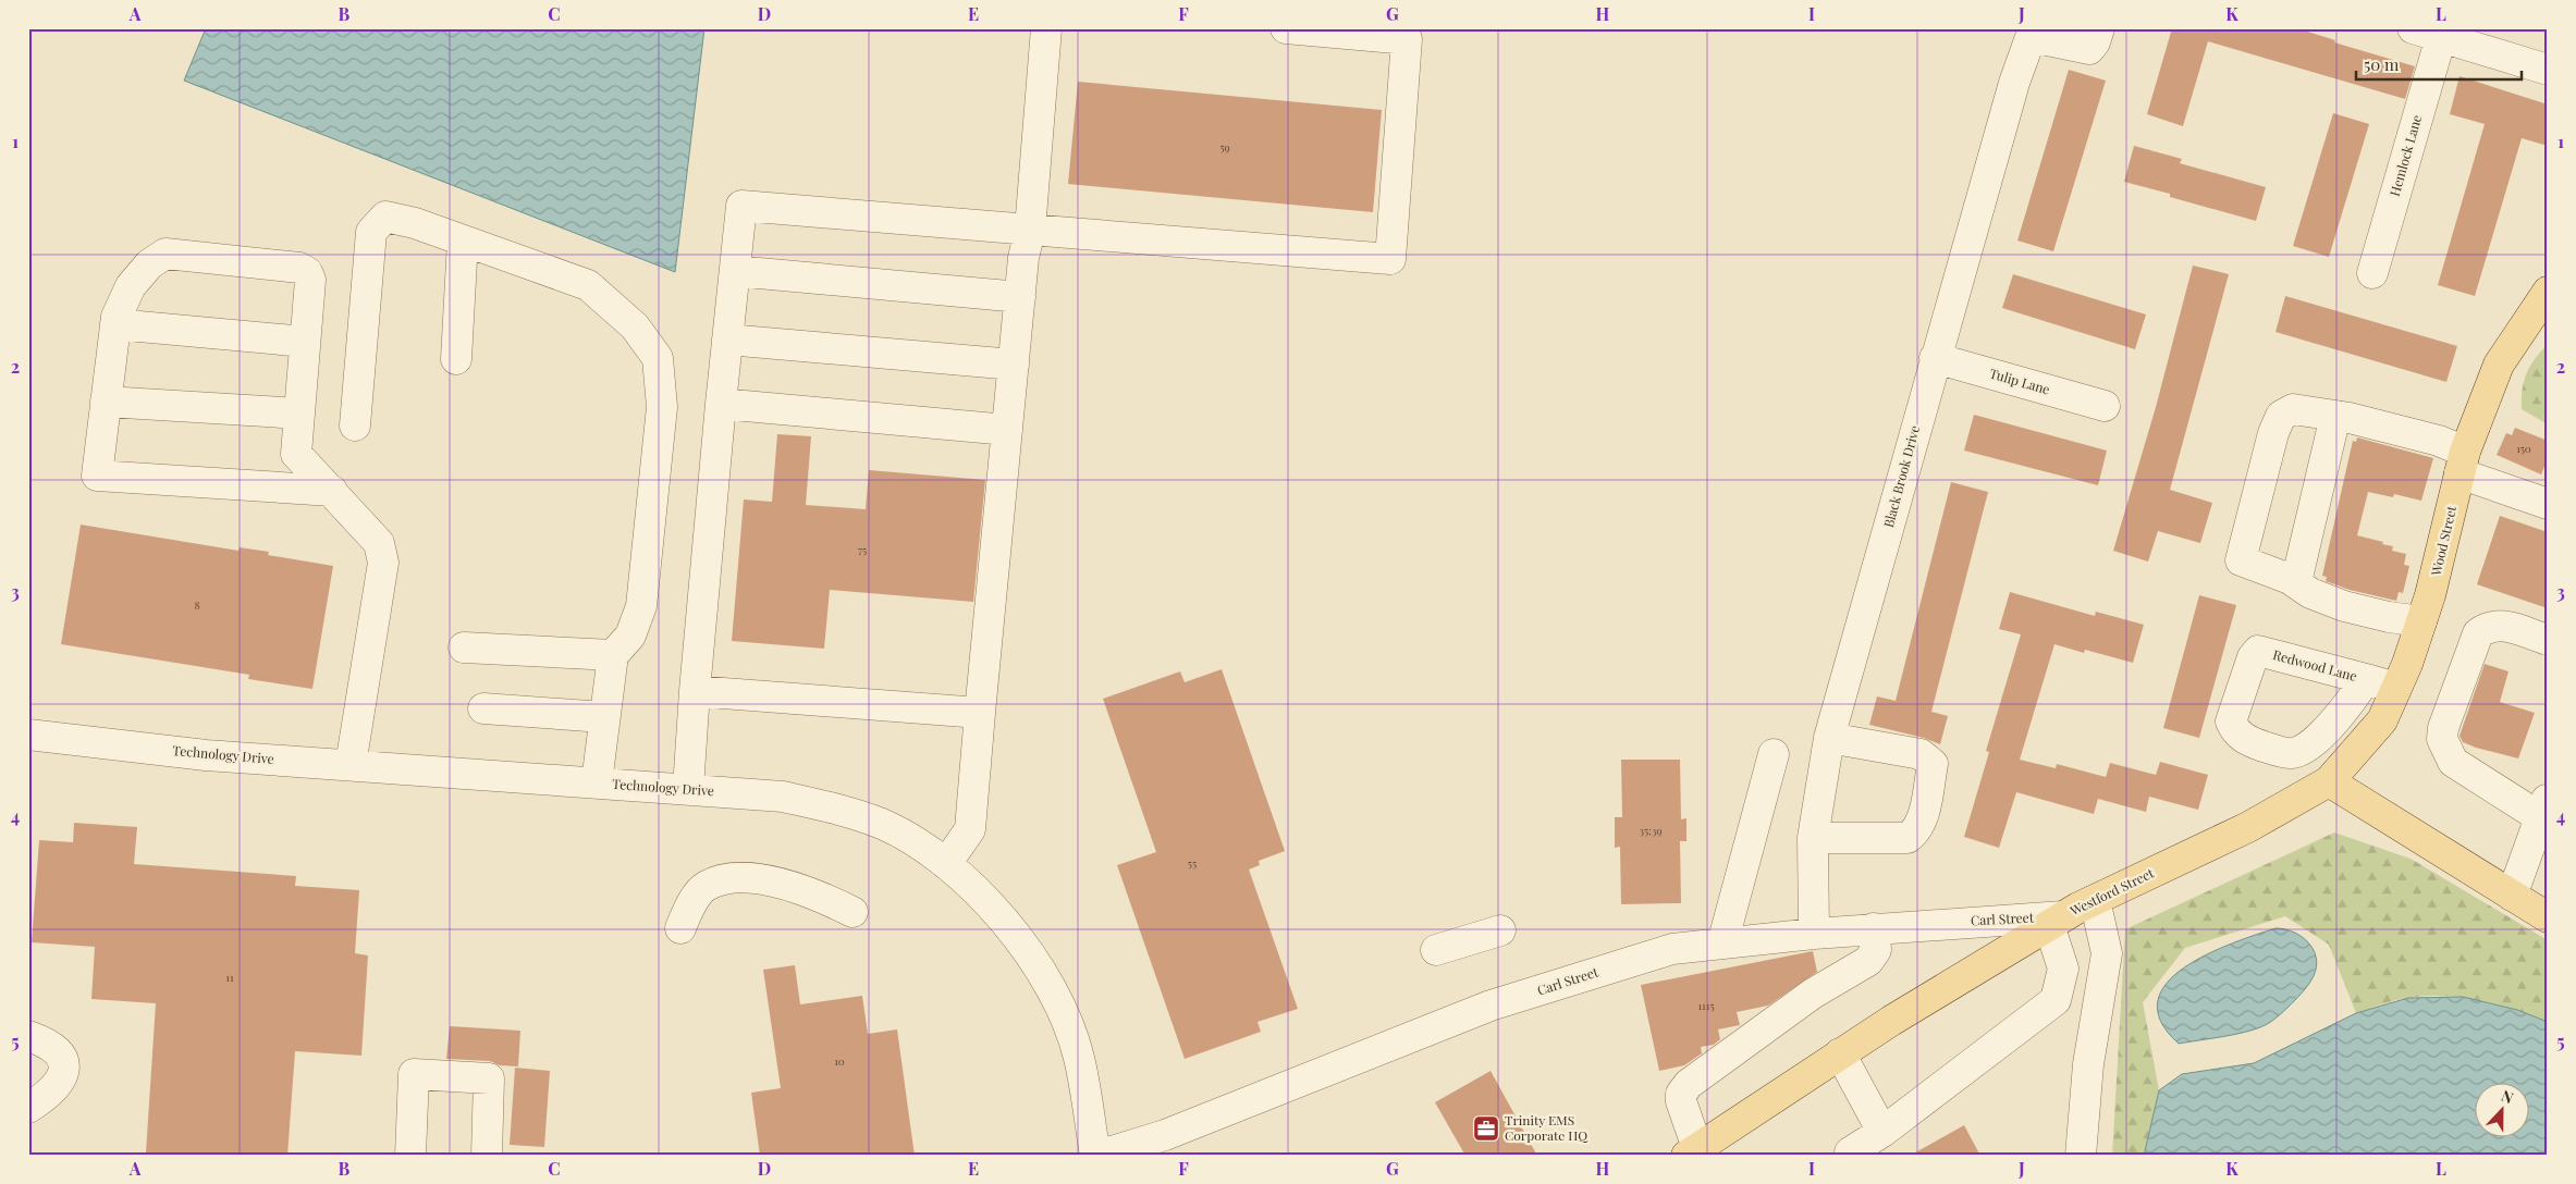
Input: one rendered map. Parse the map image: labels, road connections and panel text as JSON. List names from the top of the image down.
{
  "streets": {
    "main road": ["Wood Street", "Westford Street"],
    "street": [
      "Hemlock Lane",
      "Tulip Lane",
      "Black Brook Drive",
      "Redwood Lane",
      "Technology Drive",
      "Carl Street"
    ]
  },
  "crossings": [
    ["Tulip Lane", "Black Brook Drive"],
    ["Black Brook Drive", "Carl Street"],
    ["Wood Street", "Redwood Lane"],
    ["Wood Street", "Westford Street"],
    ["Technology Drive", "Carl Street"],
    ["Westford Street", "Carl Street"]
  ],
  "places": {
    "office": ["Trinity EMS Corporate HQ"]
  },
  "house_numbers": [
    "59",
    "150",
    "75",
    "8",
    "35;39",
    "55",
    "11",
    "1115",
    "10"
  ],
  "scale_bar": "50 m",
  "north": "top",
  "grid": {
    "columns": [
      "A",
      "B",
      "C",
      "D",
      "E",
      "F",
      "G",
      "H",
      "I",
      "J",
      "K",
      "L"
    ],
    "rows": [
      "1",
      "2",
      "3",
      "4",
      "5"
    ]
  }
}
